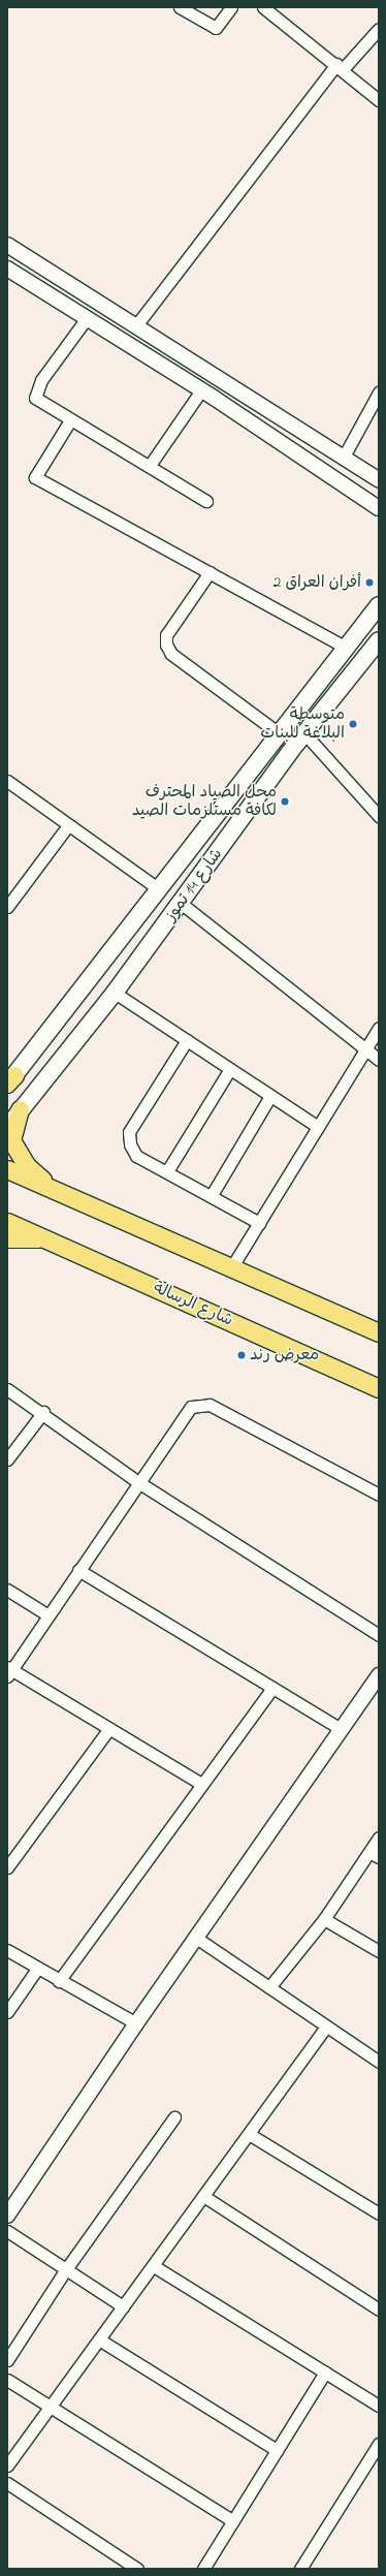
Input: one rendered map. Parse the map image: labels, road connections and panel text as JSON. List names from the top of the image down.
{
  "streets": {
    "main road": ["شارع 14 تموز", "شارع الرسالة"]
  },
  "places": [
    "أفران العراق 2",
    "متوسطة البلاغة للبنات",
    "محل الصياد المحترف لكافة مستلزمات الصيد",
    "معرض رند"
  ]
}
